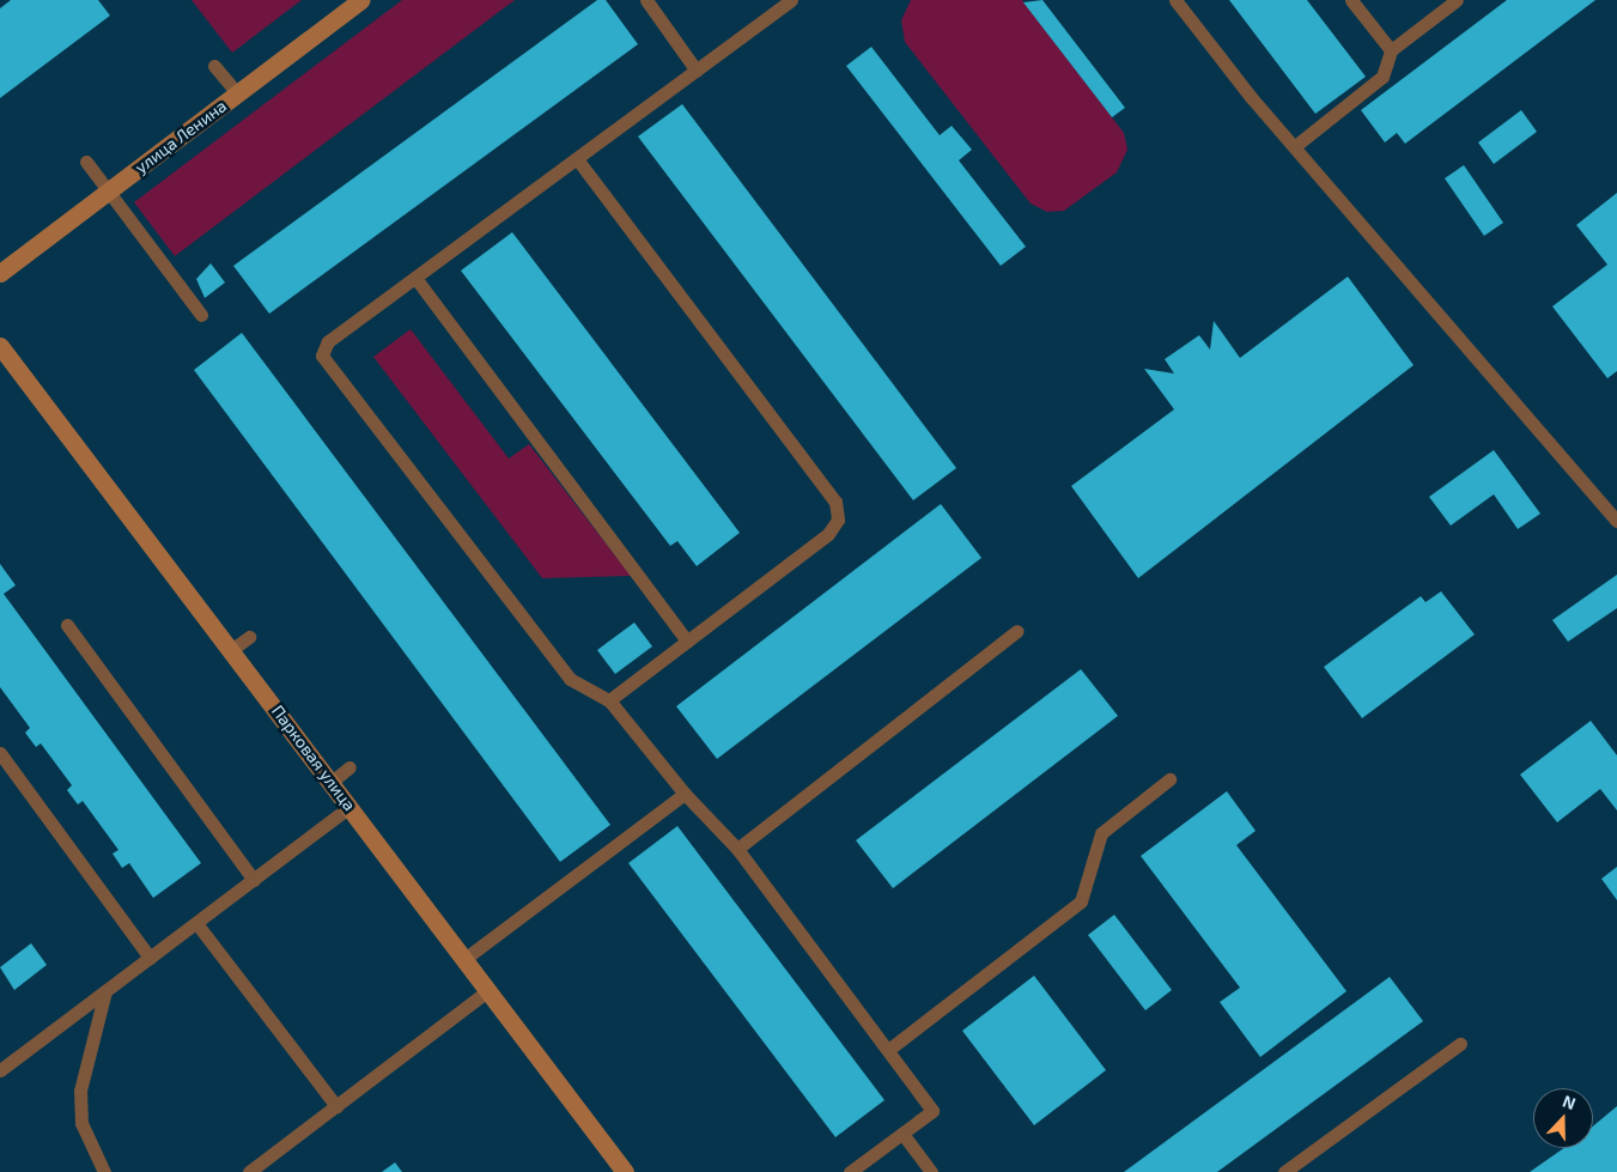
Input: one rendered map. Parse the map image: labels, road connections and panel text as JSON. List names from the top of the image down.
{
  "streets": {
    "main road": ["улица Ленина", "Парковая улица"]
  },
  "north": "top"
}
